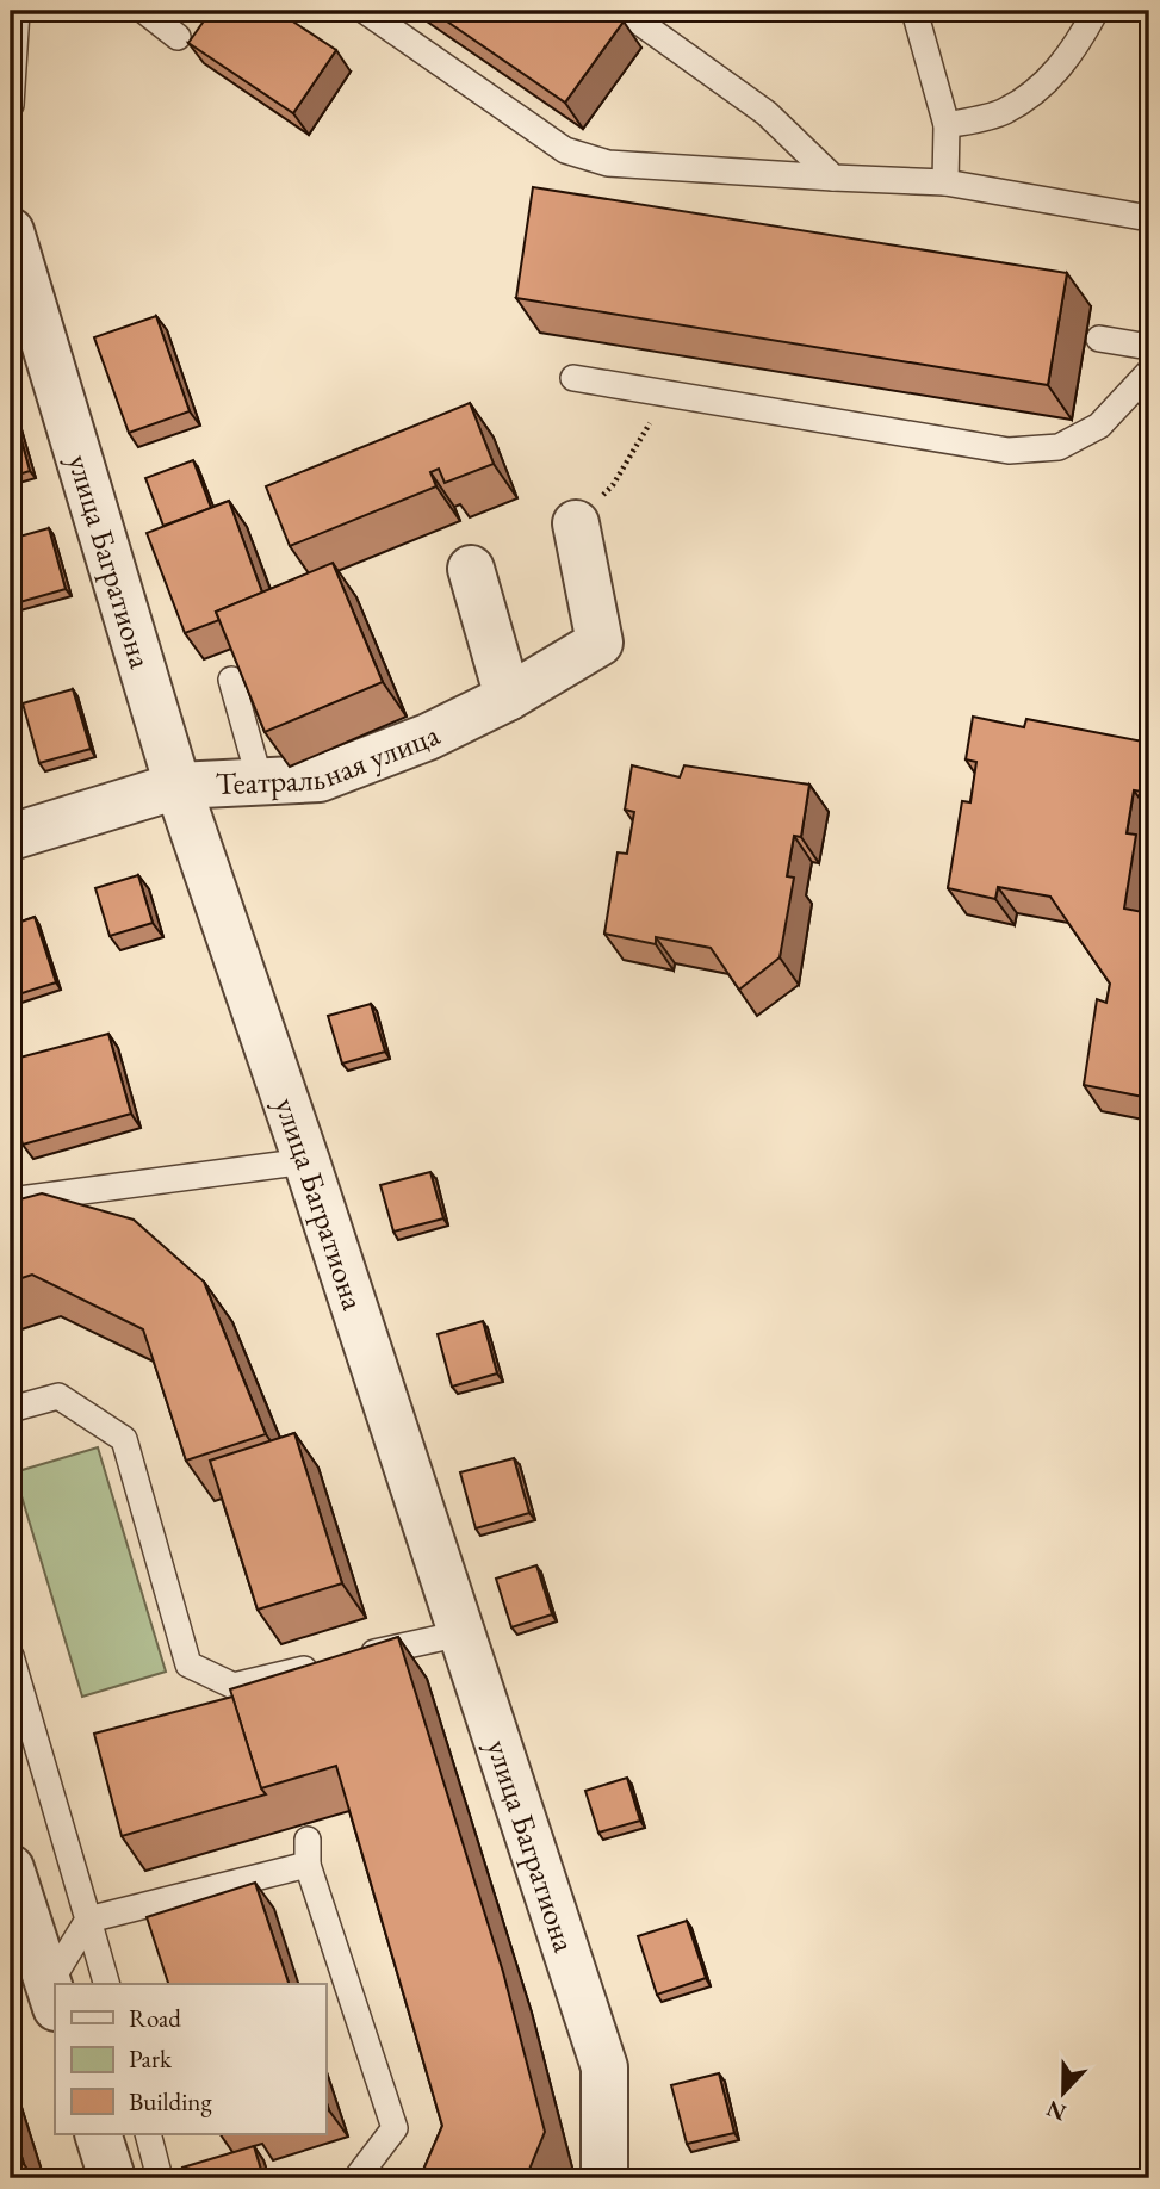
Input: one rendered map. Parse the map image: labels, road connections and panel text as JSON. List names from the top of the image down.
{
  "streets": {
    "street": ["улица Багратиона", "Театральная улица"]
  },
  "crossings": [
    ["улица Багратиона", "Театральная улица"]
  ],
  "legend": ["Road", "Park", "Building"],
  "north": "bottom"
}
